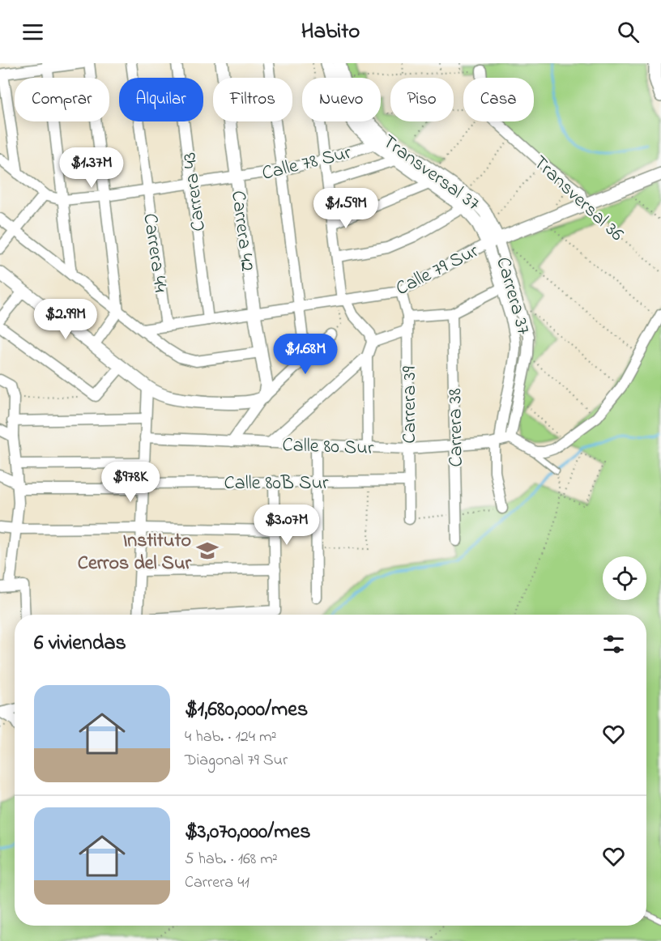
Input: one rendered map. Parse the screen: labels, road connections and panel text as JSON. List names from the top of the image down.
{
  "streets": {
    "street": [
      "Calle 78 Sur",
      "Transversal 37",
      "Carrera 43",
      "Transversal 36",
      "Carrera 42",
      "Carrera 44",
      "Calle 79 Sur",
      "Carrera 37",
      "Carrera 39",
      "Carrera 38",
      "Calle 80 Sur",
      "Calle 80B Sur"
    ]
  },
  "crossings": [
    ["Calle 78 Sur", "Transversal 37"],
    ["Calle 78 Sur", "Carrera 43"],
    ["Calle 78 Sur", "Carrera 42"],
    ["Calle 78 Sur", "Carrera 44"],
    ["Transversal 37", "Calle 79 Sur"],
    ["Transversal 37", "Carrera 37"],
    ["Carrera 43", "Calle 79 Sur"],
    ["Transversal 36", "Calle 79 Sur"],
    ["Carrera 42", "Calle 79 Sur"],
    ["Carrera 44", "Calle 79 Sur"],
    ["Calle 79 Sur", "Carrera 37"],
    ["Calle 79 Sur", "Carrera 39"],
    ["Carrera 37", "Calle 80 Sur"],
    ["Carrera 39", "Calle 80 Sur"],
    ["Carrera 39", "Calle 80B Sur"],
    ["Carrera 38", "Calle 80 Sur"]
  ],
  "places": {
    "school or university": ["Instituto Cerros del Sur"]
  },
  "page": {
    "header": "Habito",
    "chip": [
      "Comprar",
      "Alquilar",
      "Filtros",
      "Nuevo",
      "Piso",
      "Casa"
    ],
    "price": [
      "$1.37M",
      "$1.59M",
      "$2.99M",
      "$1.68M",
      "$978K",
      "$3.07M"
    ],
    "heading": "6 viviendas",
    "list": [
      {
        "name": "$1,680,000/mes",
        "note": "4 hab. · 124 m² · Diagonal 79 Sur"
      },
      {
        "name": "$3,070,000/mes",
        "note": "5 hab. · 168 m² · Carrera 41"
      }
    ]
  }
}
